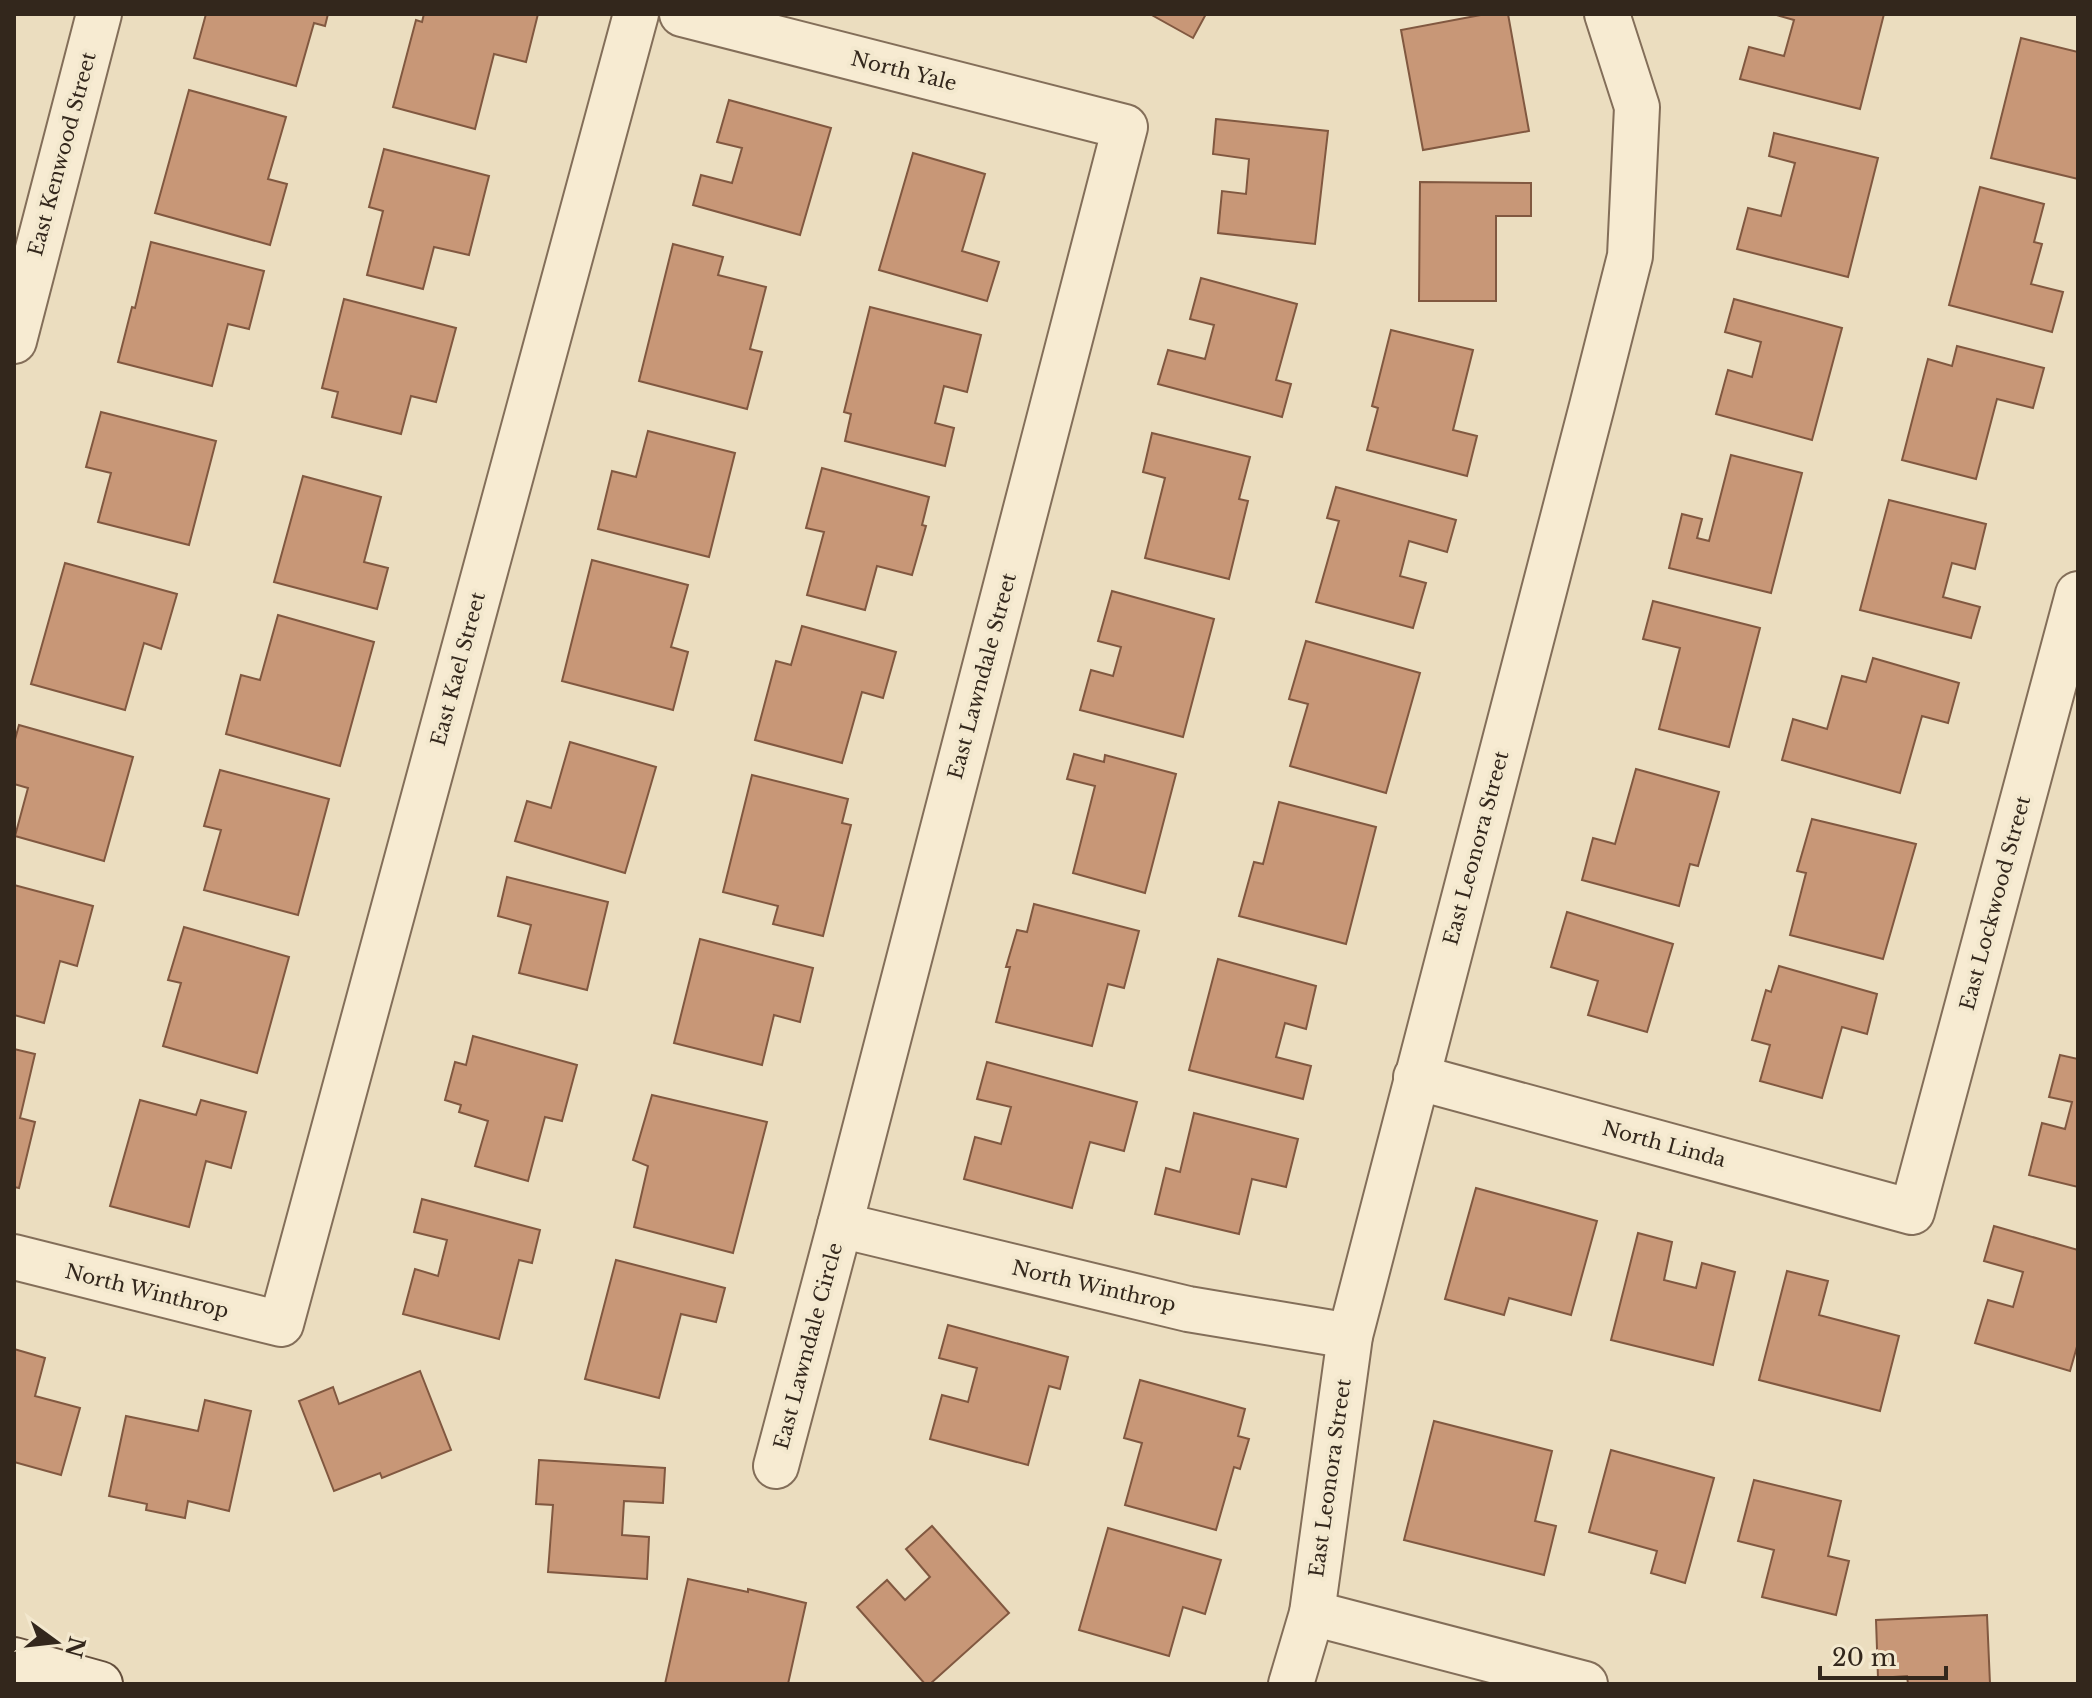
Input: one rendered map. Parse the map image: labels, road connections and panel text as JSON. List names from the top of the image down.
{
  "streets": {
    "street": [
      "North Yale",
      "East Kenwood Street",
      "East Kael Street",
      "East Lawndale Street",
      "East Leonora Street",
      "East Lockwood Street",
      "North Linda",
      "North Winthrop",
      "East Lawndale Circle"
    ]
  },
  "crossings": [
    ["North Yale", "East Lawndale Street"],
    ["East Kael Street", "North Winthrop"],
    ["East Lawndale Street", "North Winthrop"],
    ["East Lawndale Street", "East Lawndale Circle"],
    ["East Leonora Street", "North Linda"],
    ["East Leonora Street", "North Winthrop"],
    ["East Lockwood Street", "North Linda"],
    ["North Winthrop", "East Lawndale Circle"]
  ],
  "scale_bar": "20 m",
  "north": "right"
}
